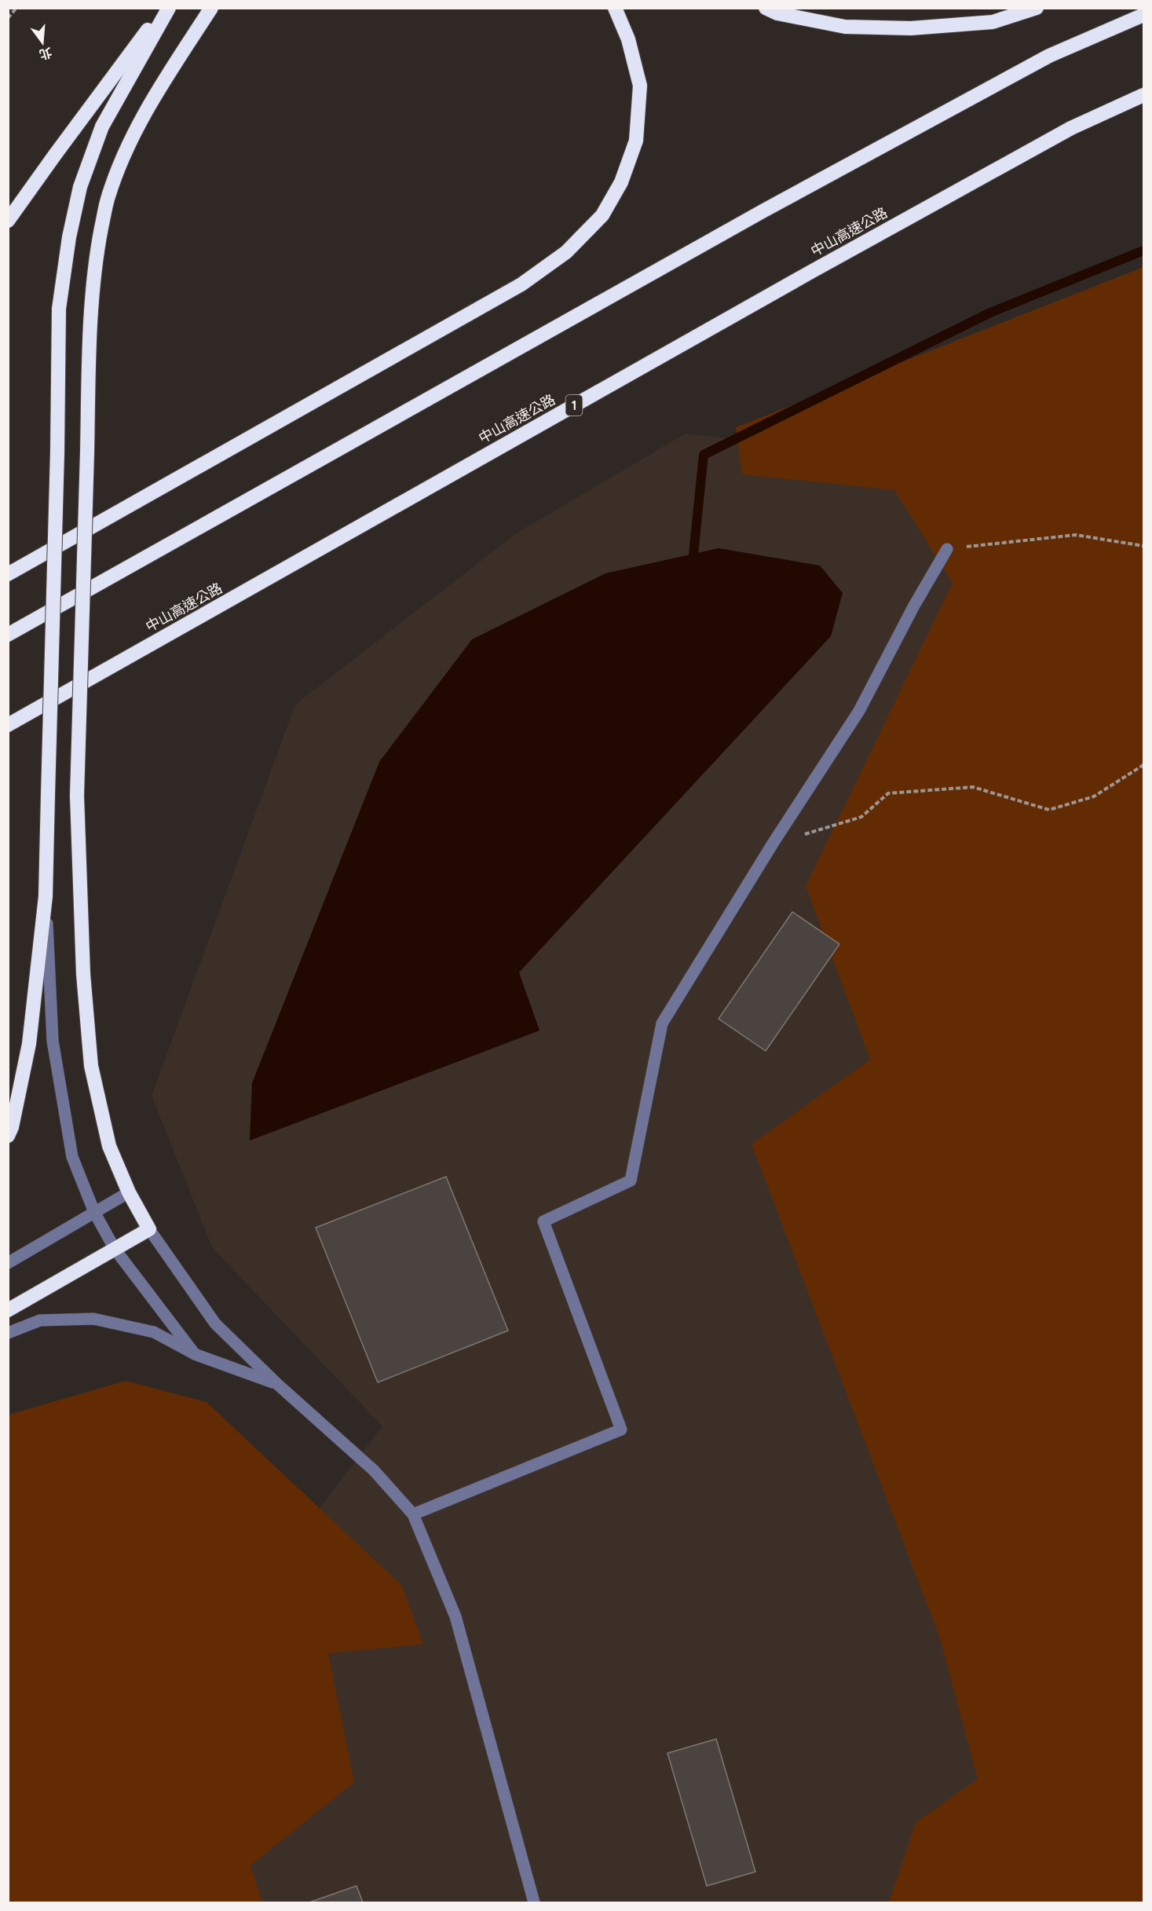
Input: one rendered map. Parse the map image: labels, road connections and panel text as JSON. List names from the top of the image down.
{
  "streets": {
    "highway": ["中山高速公路", "1"]
  },
  "north": "bottom"
}
